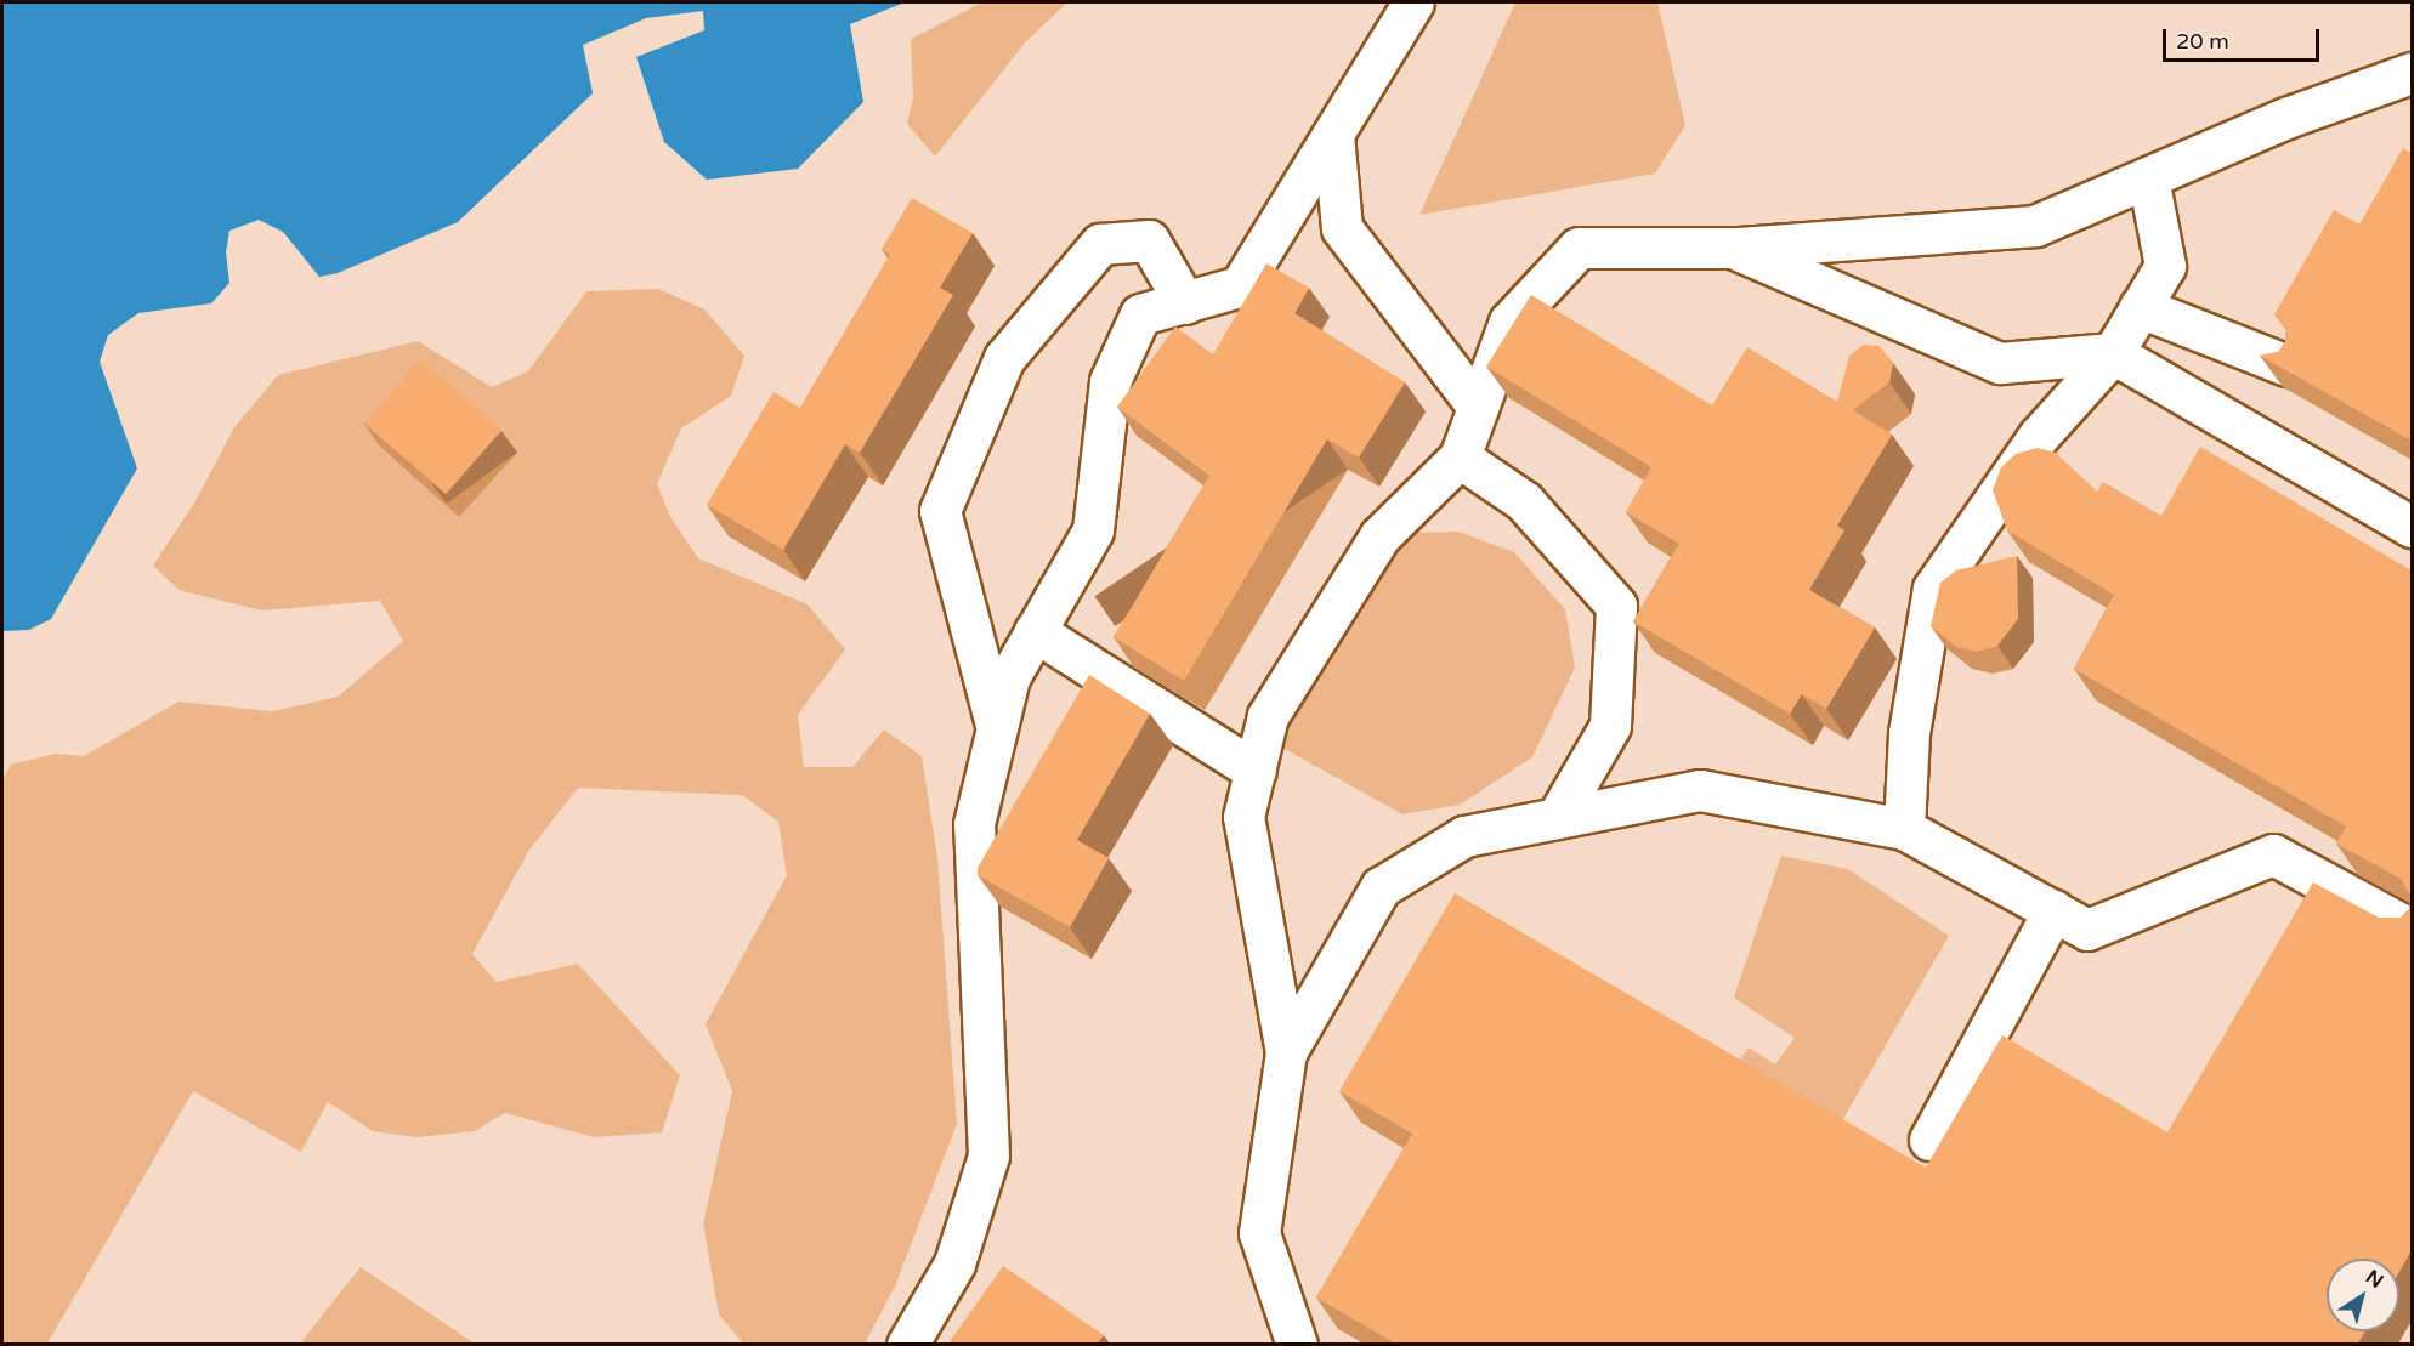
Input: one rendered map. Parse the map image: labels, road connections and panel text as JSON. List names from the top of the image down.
{
  "scale_bar": "20 m",
  "north": "top right"
}
